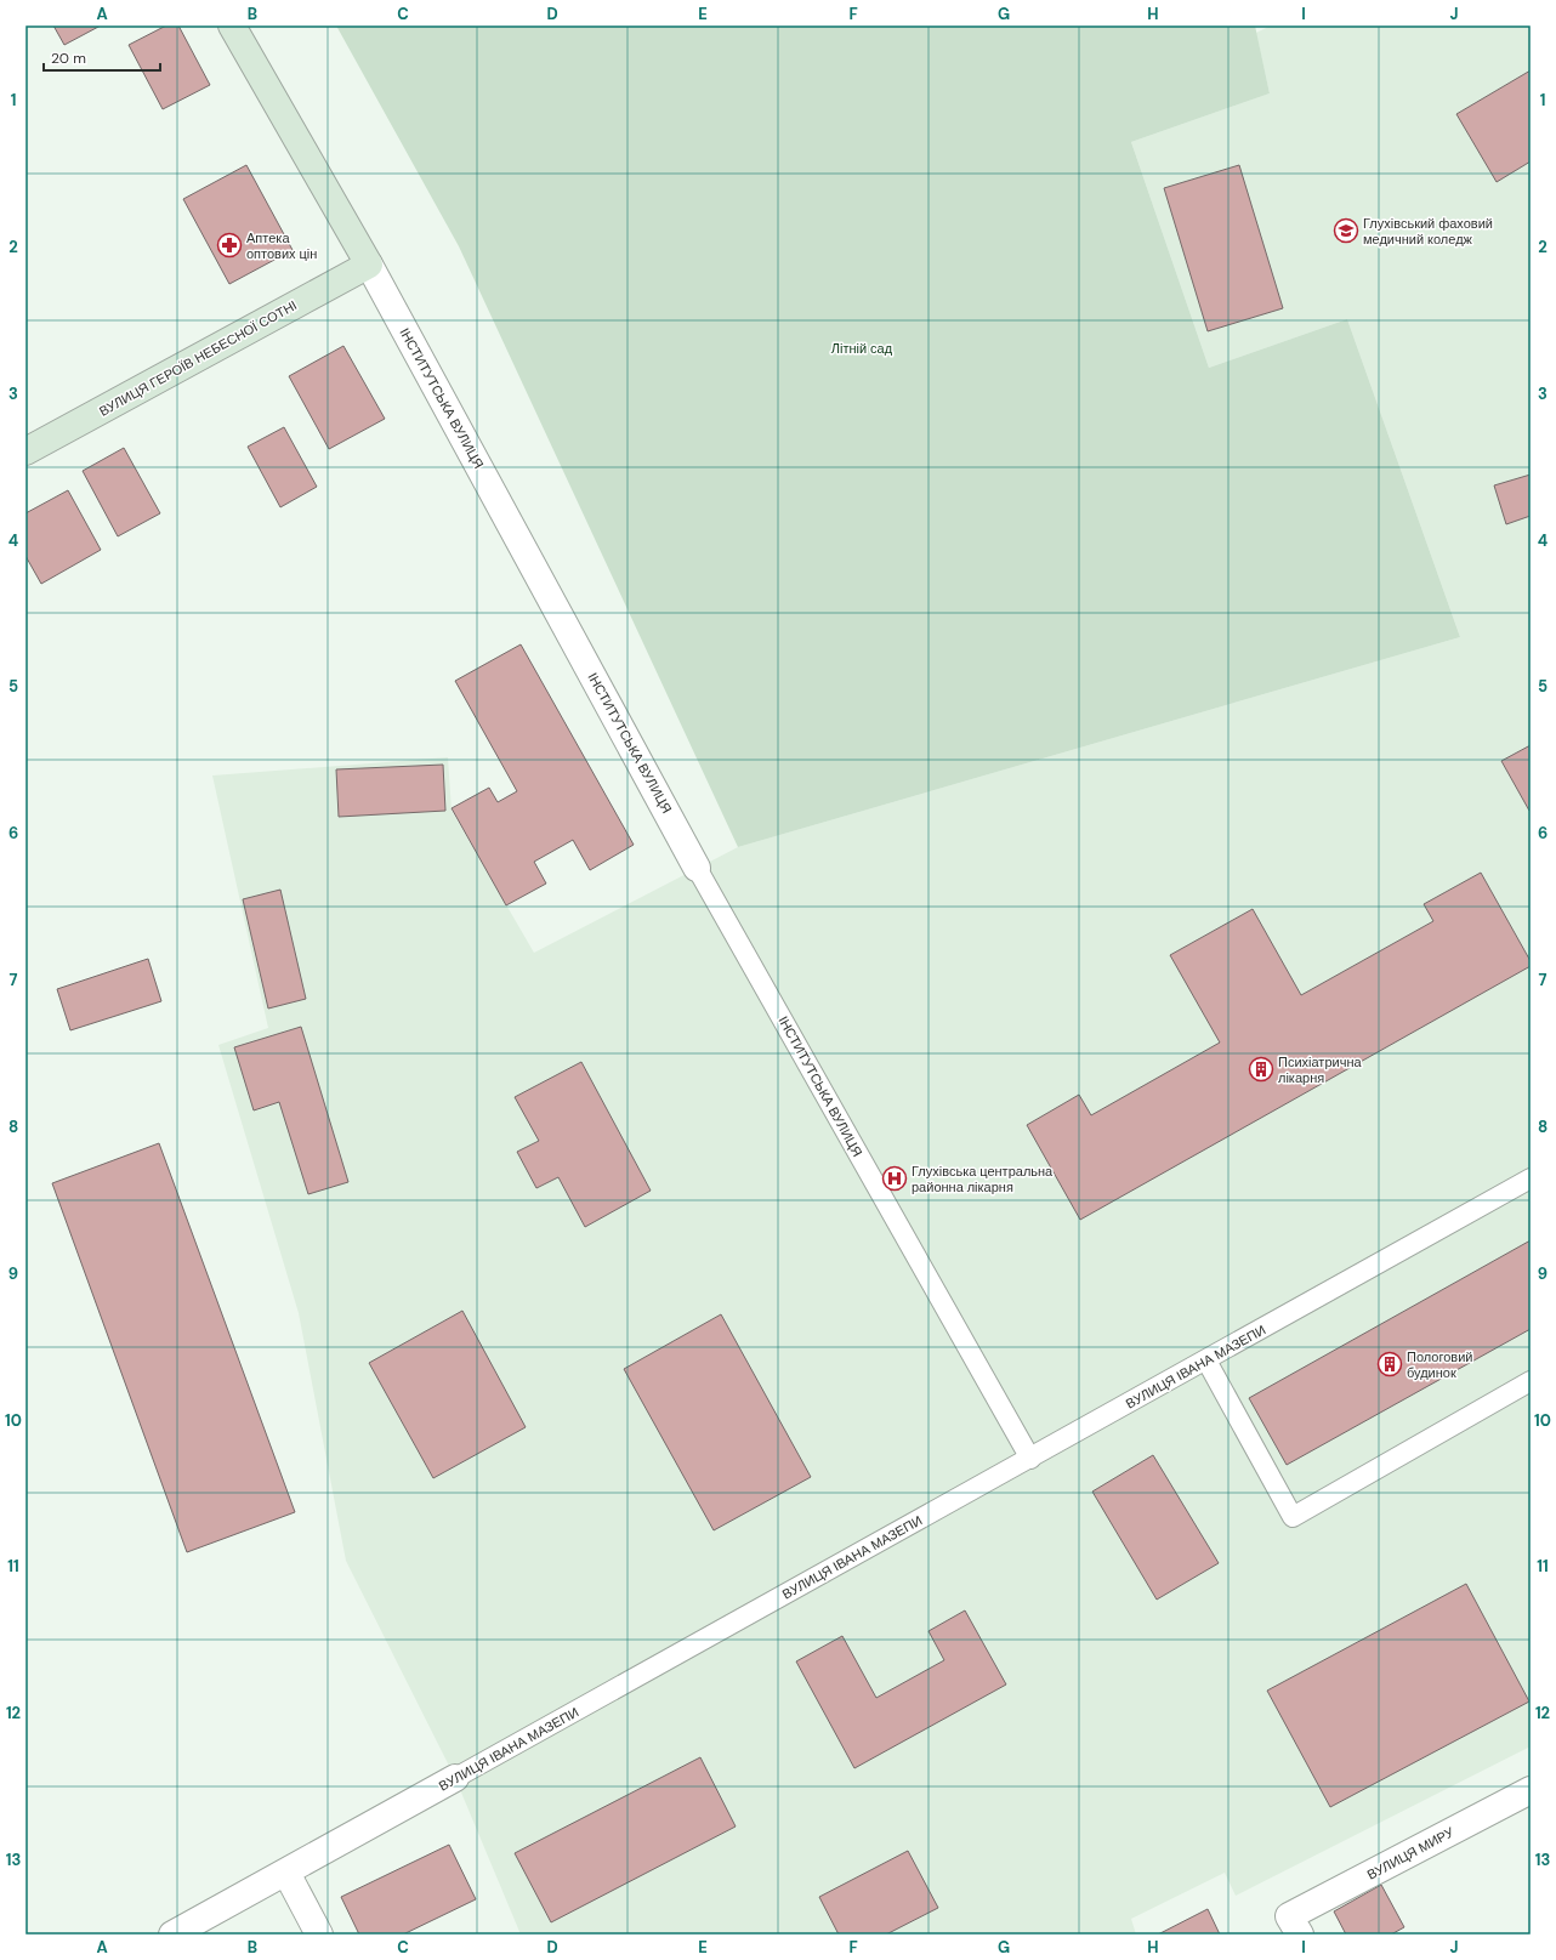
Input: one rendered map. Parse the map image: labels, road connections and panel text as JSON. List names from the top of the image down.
{
  "streets": {
    "street": [
      "ВУЛИЦЯ ГЕРОЇВ НЕБЕСНОЇ СОТНІ",
      "ІНСТИТУТСЬКА ВУЛИЦЯ",
      "ВУЛИЦЯ ІВАНА МАЗЕПИ",
      "ВУЛИЦЯ МИРУ"
    ]
  },
  "crossings": [
    ["ВУЛИЦЯ ГЕРОЇВ НЕБЕСНОЇ СОТНІ", "ІНСТИТУТСЬКА ВУЛИЦЯ"],
    ["ІНСТИТУТСЬКА ВУЛИЦЯ", "ВУЛИЦЯ ІВАНА МАЗЕПИ"]
  ],
  "parks": ["Літній сад"],
  "places": {
    "school or university": ["Глухівський фаховий медичний коледж"],
    "pharmacy": ["Аптека оптових цін"],
    "building": ["Психіатрична лікарня", "Пологовий будинок"],
    "hospital": ["Глухівська центральна районна лікарня"]
  },
  "scale_bar": "20 m",
  "grid": {
    "columns": [
      "A",
      "B",
      "C",
      "D",
      "E",
      "F",
      "G",
      "H",
      "I",
      "J"
    ],
    "rows": [
      "1",
      "2",
      "3",
      "4",
      "5",
      "6",
      "7",
      "8",
      "9",
      "10",
      "11",
      "12",
      "13"
    ]
  }
}
